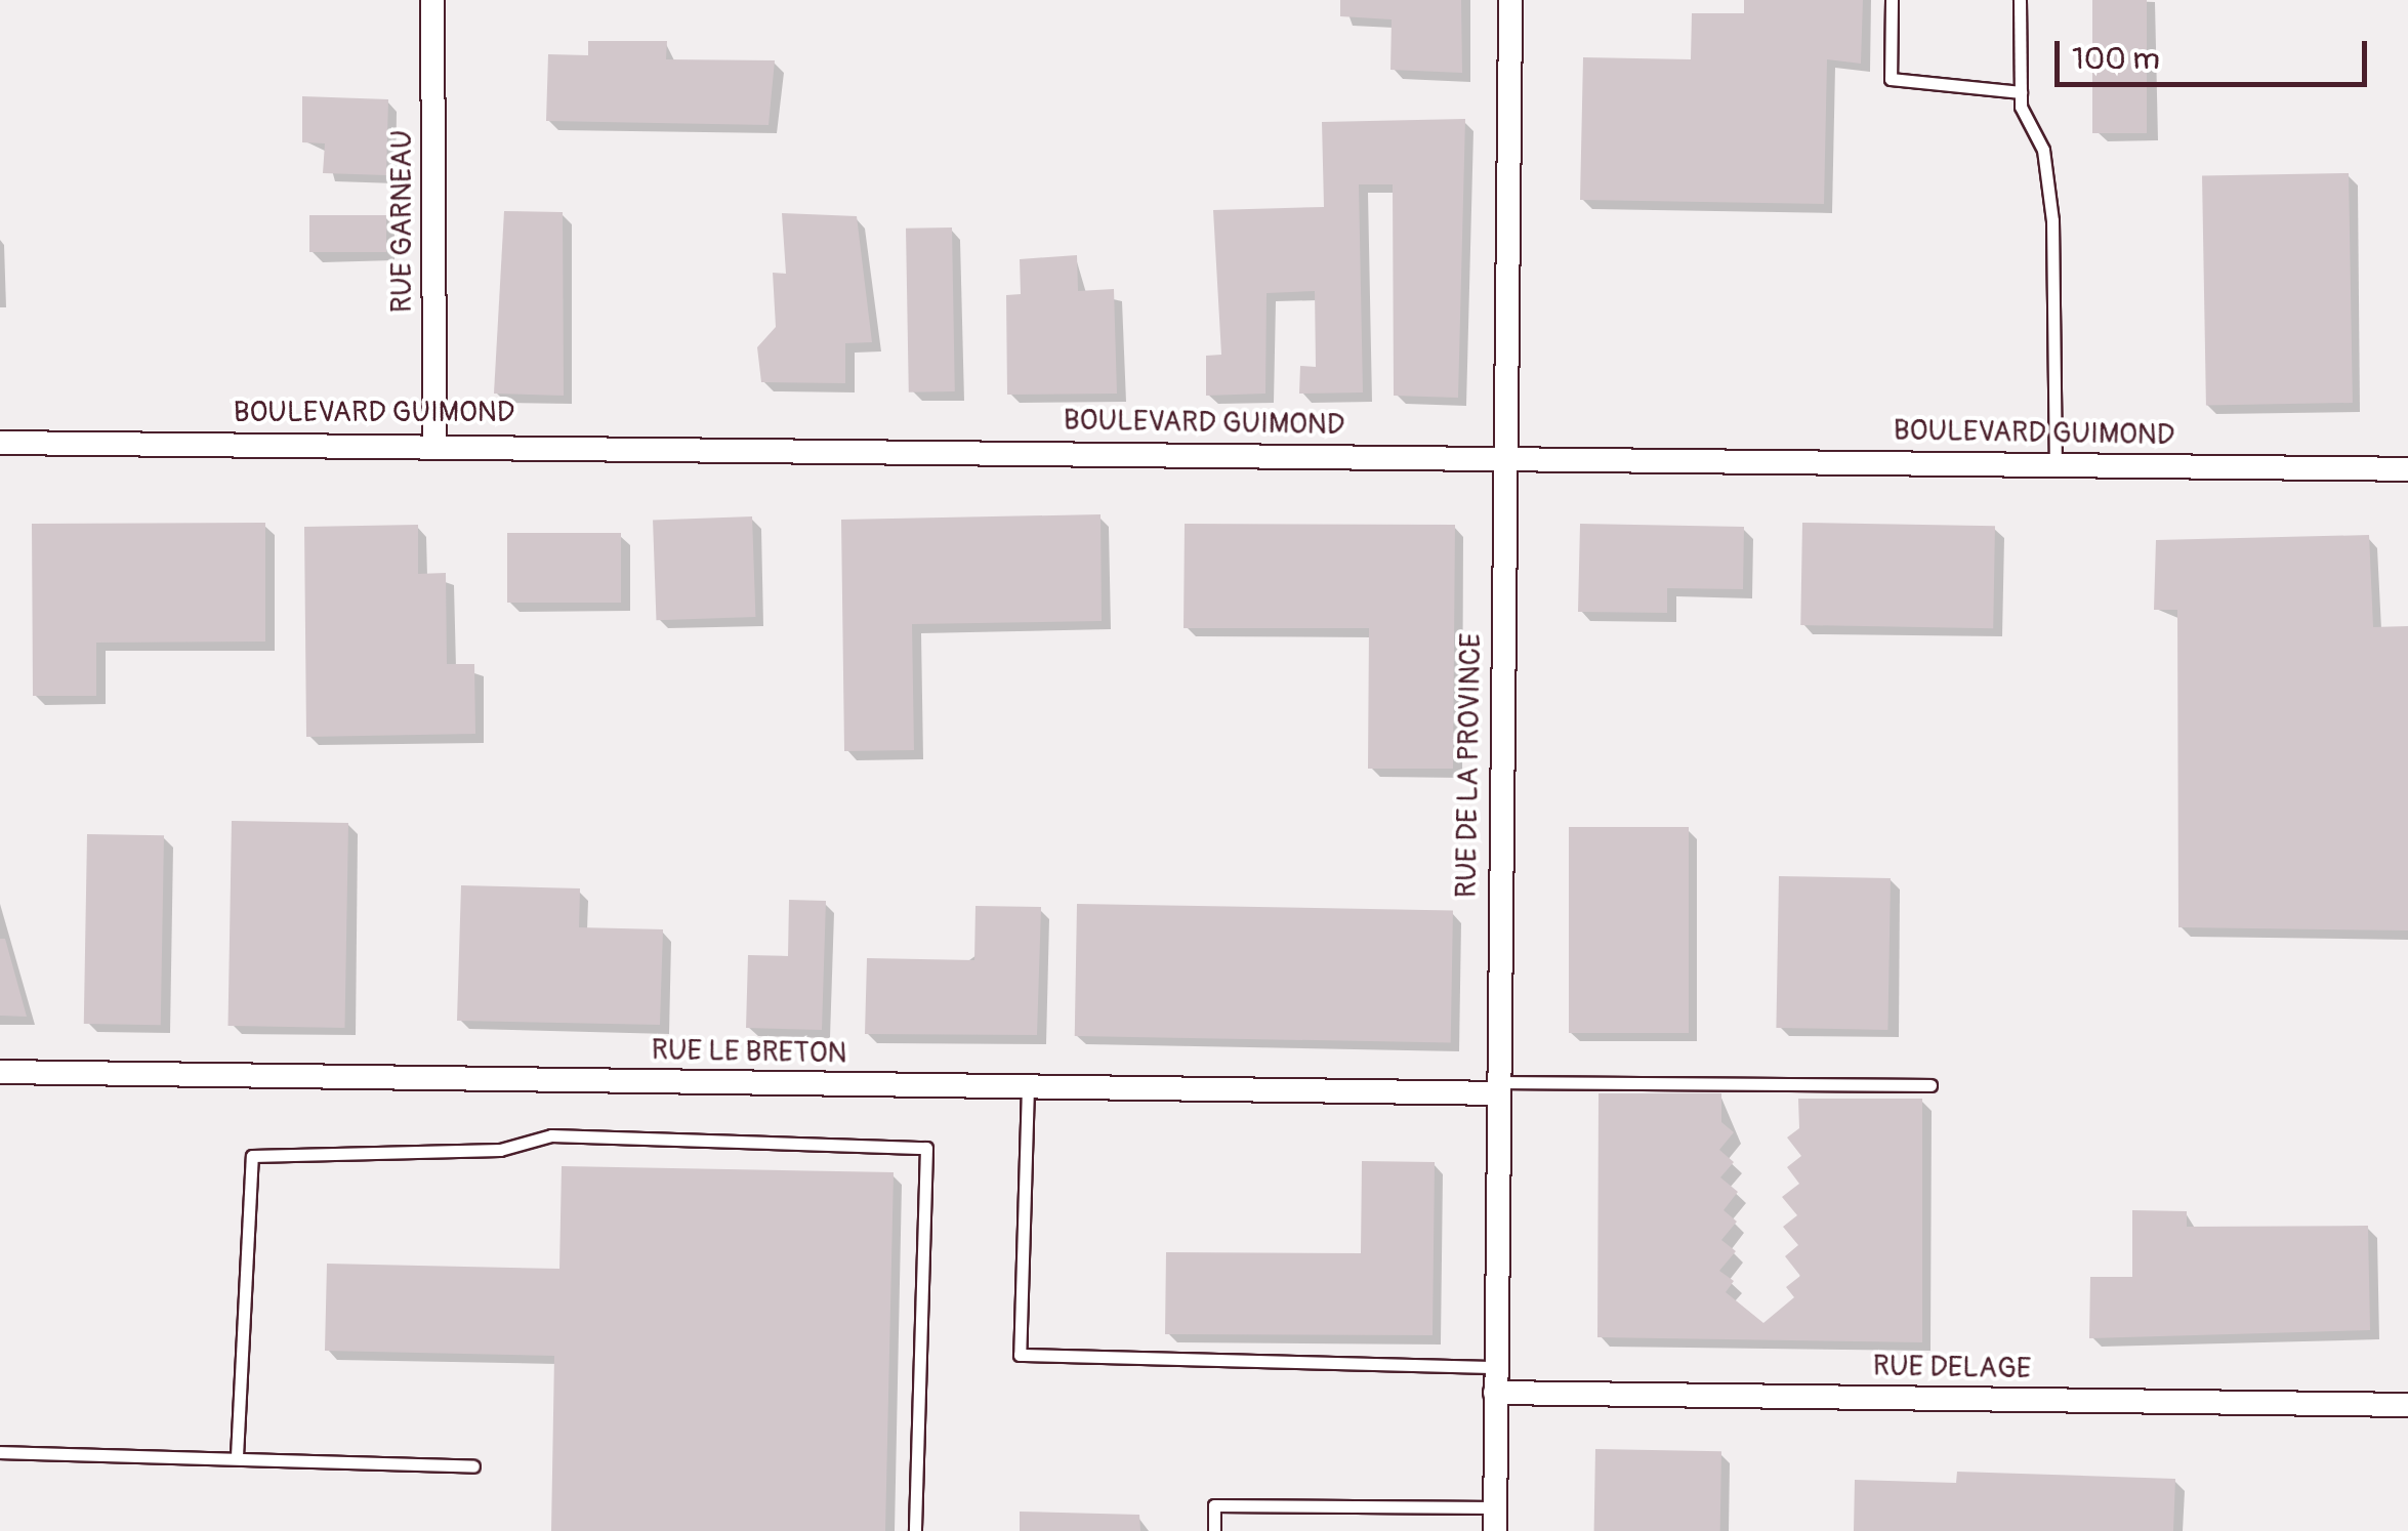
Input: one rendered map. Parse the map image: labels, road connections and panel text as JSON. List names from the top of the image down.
{
  "streets": {
    "street": [
      "RUE GARNEAU",
      "BOULEVARD GUIMOND",
      "RUE DE LA PROVINCE",
      "RUE LE BRETON",
      "RUE DELAGE"
    ]
  },
  "crossings": [
    ["RUE GARNEAU", "BOULEVARD GUIMOND"],
    ["BOULEVARD GUIMOND", "RUE DE LA PROVINCE"],
    ["RUE DE LA PROVINCE", "RUE LE BRETON"],
    ["RUE DE LA PROVINCE", "RUE DELAGE"]
  ],
  "scale_bar": "100 m"
}
